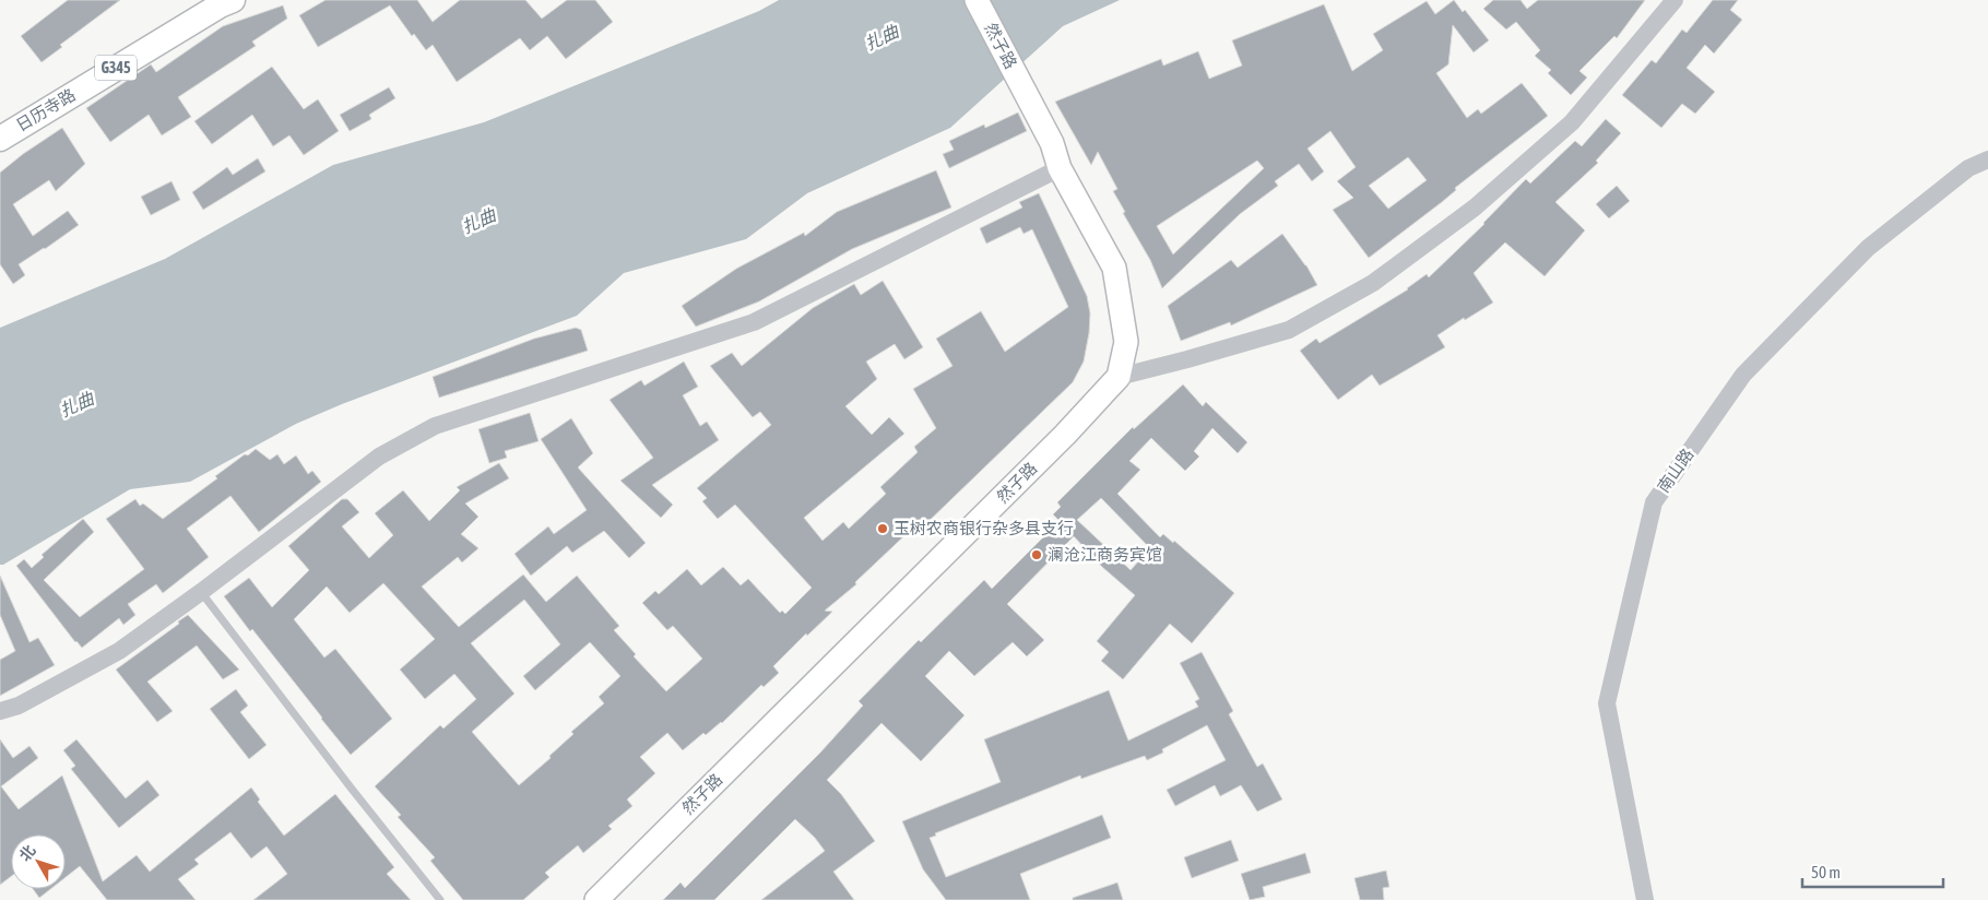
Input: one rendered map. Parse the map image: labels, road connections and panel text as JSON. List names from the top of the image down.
{
  "streets": {
    "highway": ["G345", "日历寺路"],
    "main road": ["然子路"],
    "street": ["南山路"]
  },
  "water": ["扎曲"],
  "places": ["玉树农商银行杂多县支行", "澜沧江商务宾馆"],
  "scale_bar": "50 m",
  "north": "top left"
}
